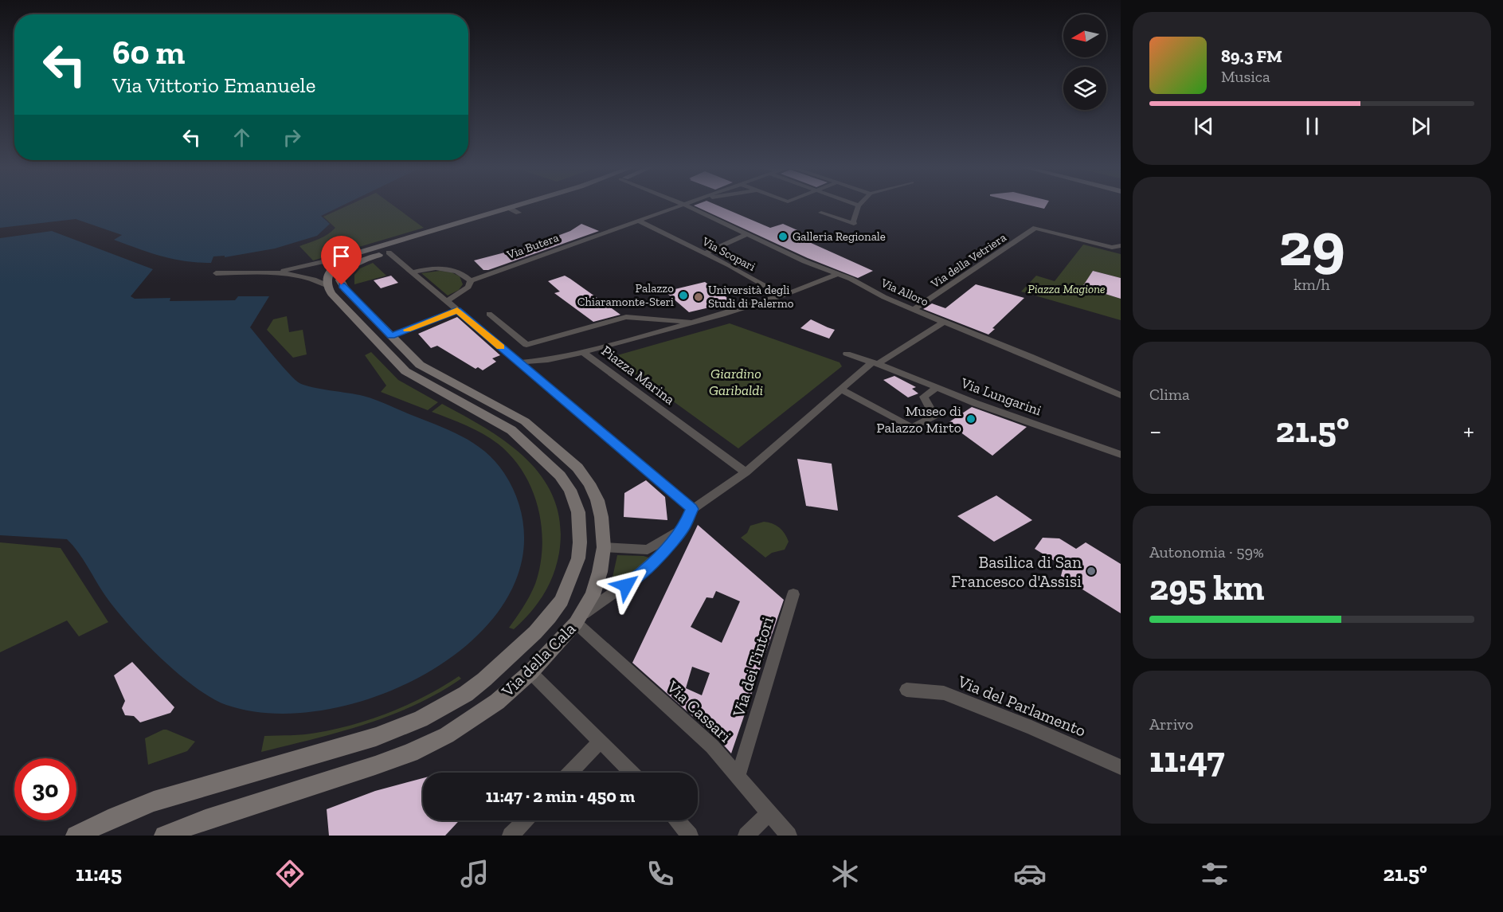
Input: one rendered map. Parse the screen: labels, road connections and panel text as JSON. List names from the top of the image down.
{
  "streets": {
    "main road": ["Via della Cala"],
    "street": [
      "Via Butera",
      "Via Scopari",
      "Via della Vetriera",
      "Via Alloro",
      "Piazza Marina",
      "Via Lungarini",
      "Via dei Tintori",
      "Via del Parlamento",
      "Via Cassari"
    ]
  },
  "crossings": [
    ["Via Butera", "Via Scopari"],
    ["Via Scopari", "Piazza Marina"],
    ["Via della Vetriera", "Via Alloro"],
    ["Via Alloro", "Piazza Marina"],
    ["Via della Cala", "Via Cassari"],
    ["Via dei Tintori", "Via Cassari"]
  ],
  "parks": ["Piazza Magione", "Giardino Garibaldi"],
  "places": [
    "Galleria Regionale",
    "Palazzo Chiaramonte-Steri",
    "Università degli Studi di Palermo",
    "Museo di Palazzo Mirto",
    "Basilica di San Francesco d'Assisi"
  ],
  "north": "left",
  "page": {
    "turn": ["60 m", "Via Vittorio Emanuele"],
    "song": ["89.3 FM", "Musica"],
    "tile": [
      ["29", "km/h"],
      "Clima",
      ["Autonomia · 59%", "295 km"],
      ["Arrivo", "11:47"]
    ],
    "heat": ["−", "21.5°", "+"],
    "limit": "30",
    "trip": "11:47 · 2 min · 450 m",
    "tabs": ["11:45", "21.5°"]
  }
}
